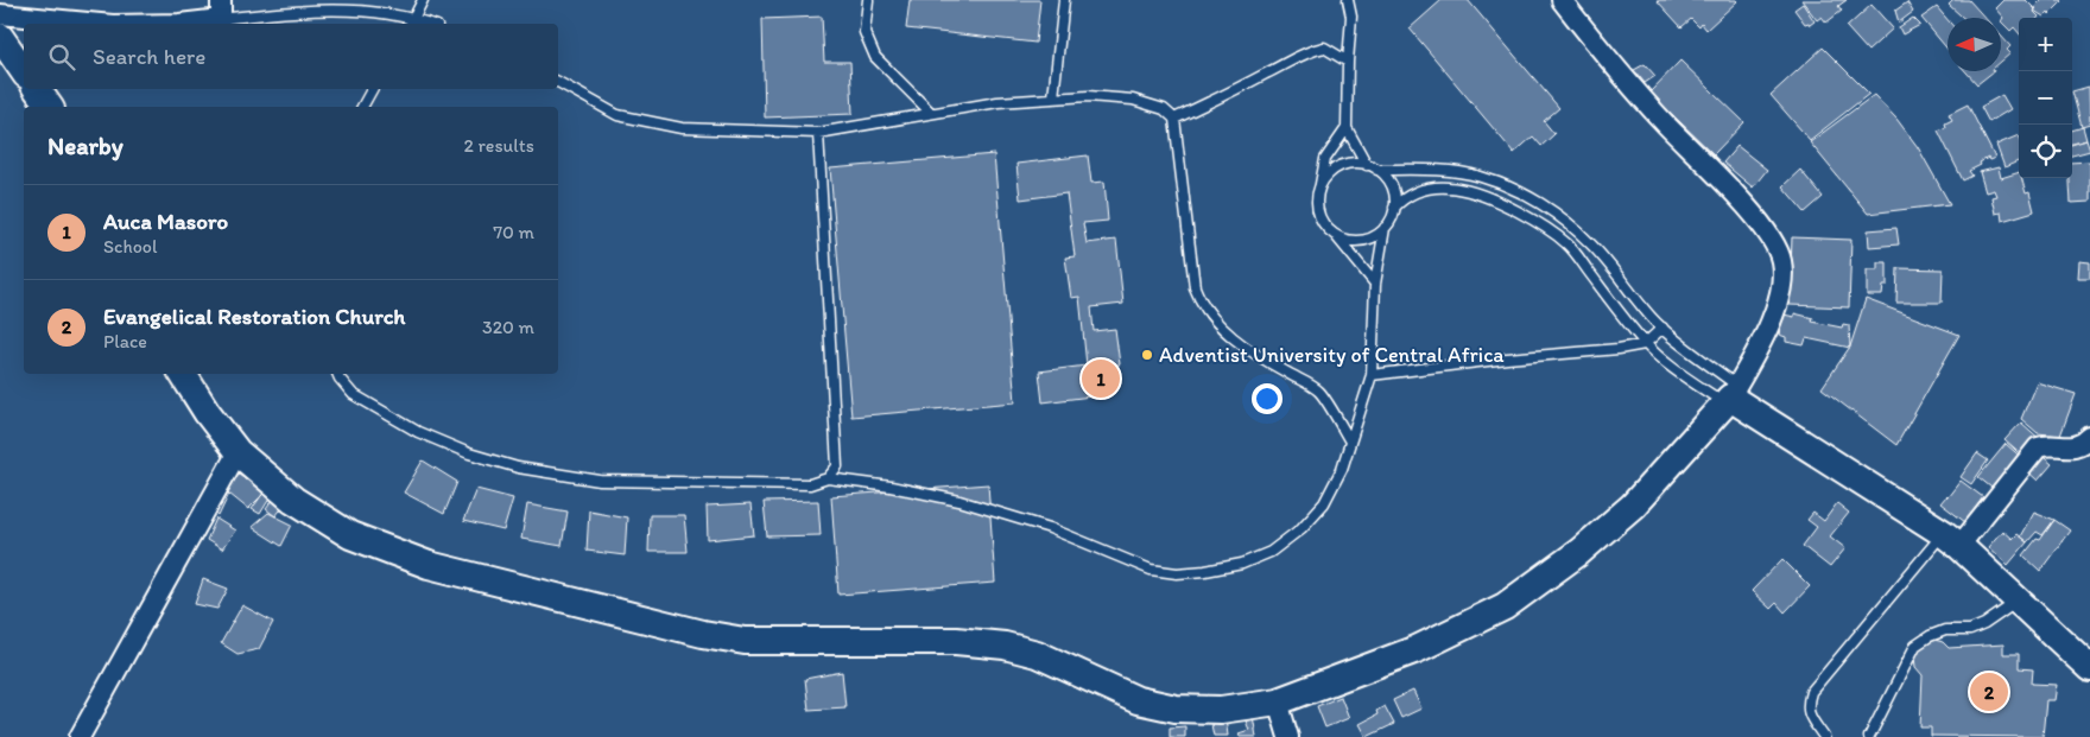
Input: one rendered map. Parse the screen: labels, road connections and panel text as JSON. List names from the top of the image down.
{
  "places": ["Adventist University of Central Africa"],
  "north": "left",
  "page": {
    "map_buttons": ["+", "−"],
    "search": "Search here",
    "heading": ["Nearby", "2 results"],
    "list": [
      {
        "mark": "1",
        "name": "Auca Masoro",
        "note": "School",
        "value": "70 m"
      },
      {
        "mark": "2",
        "name": "Evangelical Restoration Church",
        "note": "Place",
        "value": "320 m"
      }
    ],
    "pins": ["1", "2"]
  }
}
